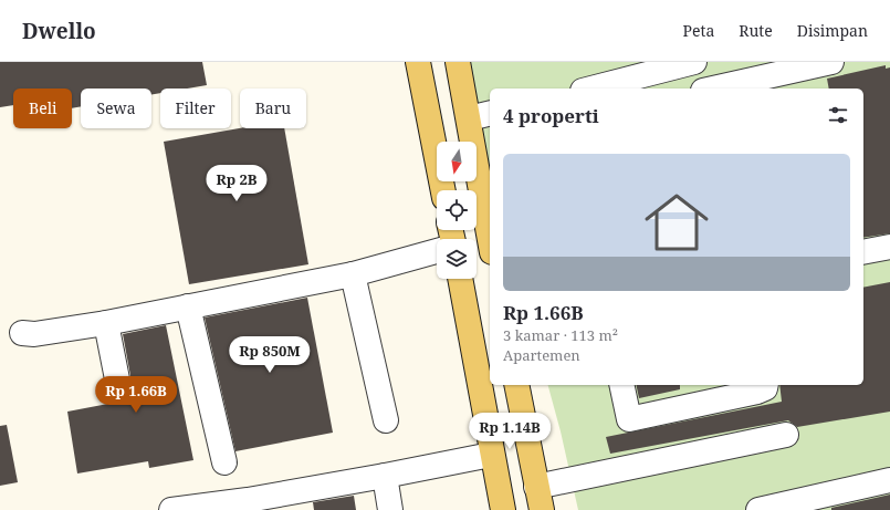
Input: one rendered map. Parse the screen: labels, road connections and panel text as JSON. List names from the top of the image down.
{
  "north": "bottom",
  "page": {
    "header": "Dwello",
    "nav": ["Peta", "Rute", "Disimpan"],
    "chip": [
      "Beli",
      "Sewa",
      "Filter",
      "Baru"
    ],
    "heading": "4 properti",
    "list": [
      {
        "name": "Rp 1.66B",
        "note": "3 kamar · 113 m² · Apartemen"
      }
    ],
    "price": [
      "Rp 2B",
      "Rp 850M",
      "Rp 1.66B",
      "Rp 1.14B"
    ]
  }
}
